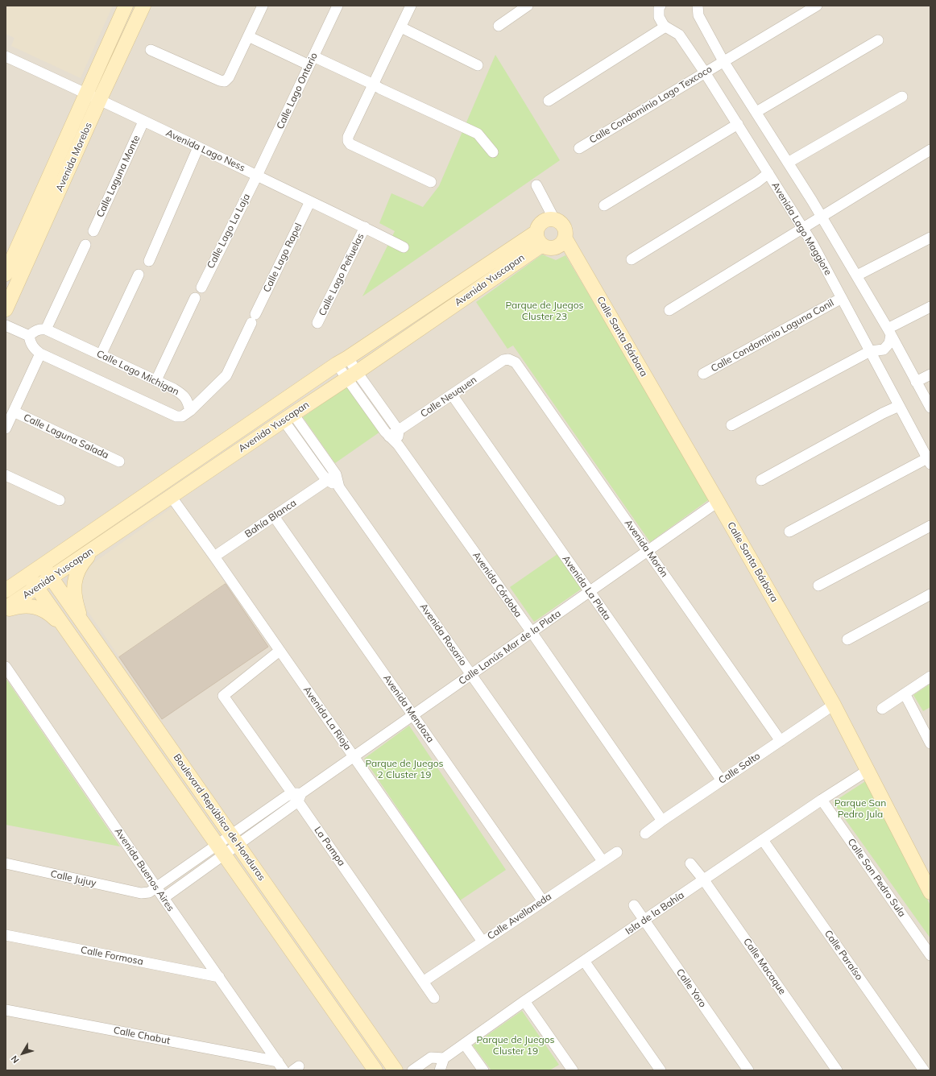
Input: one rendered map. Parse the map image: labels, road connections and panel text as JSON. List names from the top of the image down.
{
  "streets": {
    "street": [
      "Calle Lago Ontario",
      "Calle Condominio Lago Texcoco",
      "Avenida Lago Ness",
      "Avenida Morelos",
      "Calle Laguna Monte",
      "Avenida Lago Maggiore",
      "Calle Lago La Laja",
      "Calle Lago Rapel",
      "Calle Lago Peñuelas",
      "Avenida Yuscapan",
      "Calle Condominio Laguna Conil",
      "Calle Santa Bárbara",
      "Calle Lago Michigan",
      "Calle Neuquen",
      "Calle Laguna Salada",
      "Bahía Blanca",
      "Avenida Morón",
      "Avenida Córdoba",
      "Avenida La Plata",
      "Avenida Rosario",
      "Calle Lanús Mar de la Plata",
      "Avenida Mendoza",
      "Avenida La Rioja",
      "Calle Salto",
      "Boulevard República de Honduras",
      "La Pampa",
      "Avenida Buenos Aires",
      "Calle San Pedro Sula",
      "Calle Jujuy",
      "Isla de la Bahía",
      "Calle Avellaneda",
      "Calle Paraíso",
      "Calle Formosa",
      "Calle Macaque",
      "Calle Yoro",
      "Calle Chabut"
    ]
  },
  "crossings": [
    ["Calle Lago Ontario", "Avenida Lago Ness"],
    ["Calle Lago Ontario", "Calle Lago La Laja"],
    ["Calle Condominio Lago Texcoco", "Avenida Lago Maggiore"],
    ["Avenida Lago Ness", "Avenida Morelos"],
    ["Avenida Lago Ness", "Calle Laguna Monte"],
    ["Avenida Lago Ness", "Calle Lago La Laja"],
    ["Avenida Lago Ness", "Calle Lago Rapel"],
    ["Avenida Lago Ness", "Calle Lago Peñuelas"],
    ["Avenida Lago Maggiore", "Calle Condominio Laguna Conil"],
    ["Calle Lago Rapel", "Calle Lago Michigan"],
    ["Avenida Yuscapan", "Calle Santa Bárbara"],
    ["Avenida Yuscapan", "Avenida Córdoba"],
    ["Avenida Yuscapan", "Avenida Rosario"],
    ["Avenida Yuscapan", "Avenida La Rioja"],
    ["Avenida Yuscapan", "Boulevard República de Honduras"],
    ["Calle Santa Bárbara", "Calle Lanús Mar de la Plata"],
    ["Calle Santa Bárbara", "Calle Salto"],
    ["Calle Santa Bárbara", "Isla de la Bahía"],
    ["Calle Neuquen", "Avenida Morón"],
    ["Calle Neuquen", "Avenida Córdoba"],
    ["Calle Neuquen", "Avenida La Plata"],
    ["Bahía Blanca", "Avenida Rosario"],
    ["Bahía Blanca", "Avenida Mendoza"],
    ["Bahía Blanca", "Avenida La Rioja"],
    ["Avenida Morón", "Calle Lanús Mar de la Plata"],
    ["Avenida Morón", "Calle Salto"],
    ["Avenida Córdoba", "Calle Lanús Mar de la Plata"],
    ["Avenida Córdoba", "Calle Salto"],
    ["Avenida La Plata", "Calle Lanús Mar de la Plata"],
    ["Avenida La Plata", "Calle Salto"],
    ["Avenida Rosario", "Calle Lanús Mar de la Plata"],
    ["Avenida Rosario", "Calle Avellaneda"],
    ["Calle Lanús Mar de la Plata", "Avenida Mendoza"],
    ["Calle Lanús Mar de la Plata", "Avenida La Rioja"],
    ["Calle Lanús Mar de la Plata", "Boulevard República de Honduras"],
    ["Calle Lanús Mar de la Plata", "La Pampa"],
    ["Calle Lanús Mar de la Plata", "Avenida Buenos Aires"],
    ["Calle Lanús Mar de la Plata", "Calle Jujuy"],
    ["Avenida Mendoza", "Calle Avellaneda"],
    ["Avenida La Rioja", "La Pampa"],
    ["Avenida La Rioja", "Calle Avellaneda"],
    ["La Pampa", "Calle Avellaneda"],
    ["Avenida Buenos Aires", "Calle Formosa"],
    ["Avenida Buenos Aires", "Calle Chabut"],
    ["Calle San Pedro Sula", "Isla de la Bahía"],
    ["Isla de la Bahía", "Calle Paraíso"],
    ["Isla de la Bahía", "Calle Macaque"],
    ["Isla de la Bahía", "Calle Yoro"]
  ],
  "parks": [
    "Parque de Juegos Cluster 23",
    "Parque de Juegos 2 Cluster 19",
    "Parque San Pedro Jula",
    "Parque de Juegos Cluster 19"
  ],
  "north": "bottom left"
}
